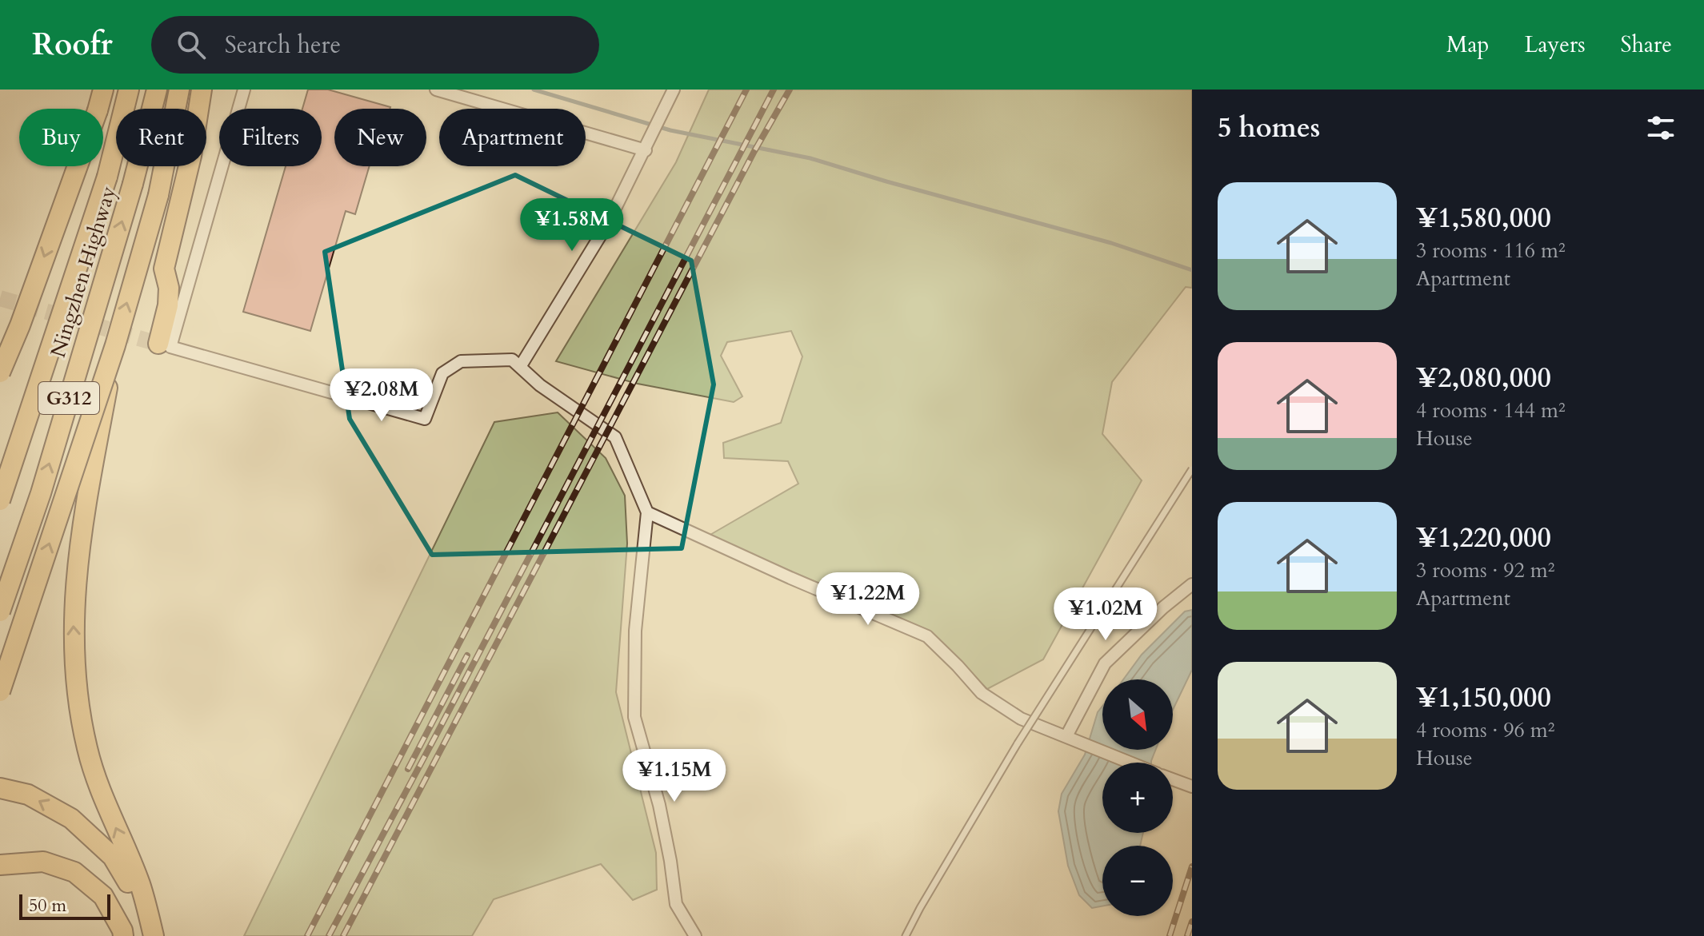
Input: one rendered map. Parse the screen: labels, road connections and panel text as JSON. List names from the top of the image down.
{
  "streets": {
    "main road": ["Ningzhen Highway", "G312"]
  },
  "scale_bar": "50 m",
  "north": "bottom right",
  "page": {
    "header": "Roofr",
    "search": "Search here",
    "nav": ["Map", "Layers", "Share"],
    "heading": "5 homes",
    "chip": [
      "Buy",
      "Rent",
      "Filters",
      "New",
      "Apartment"
    ],
    "list": [
      {
        "name": "¥1,580,000",
        "note": "3 rooms · 116 m² · Apartment"
      },
      {
        "name": "¥2,080,000",
        "note": "4 rooms · 144 m² · House"
      },
      {
        "name": "¥1,220,000",
        "note": "3 rooms · 92 m² · Apartment"
      },
      {
        "name": "¥1,150,000",
        "note": "4 rooms · 96 m² · House"
      }
    ],
    "price": [
      "¥1.58M",
      "¥2.08M",
      "¥1.22M",
      "¥1.02M",
      "¥1.15M"
    ],
    "map_buttons": ["+", "−"],
    "scale": "50 m"
  }
}
